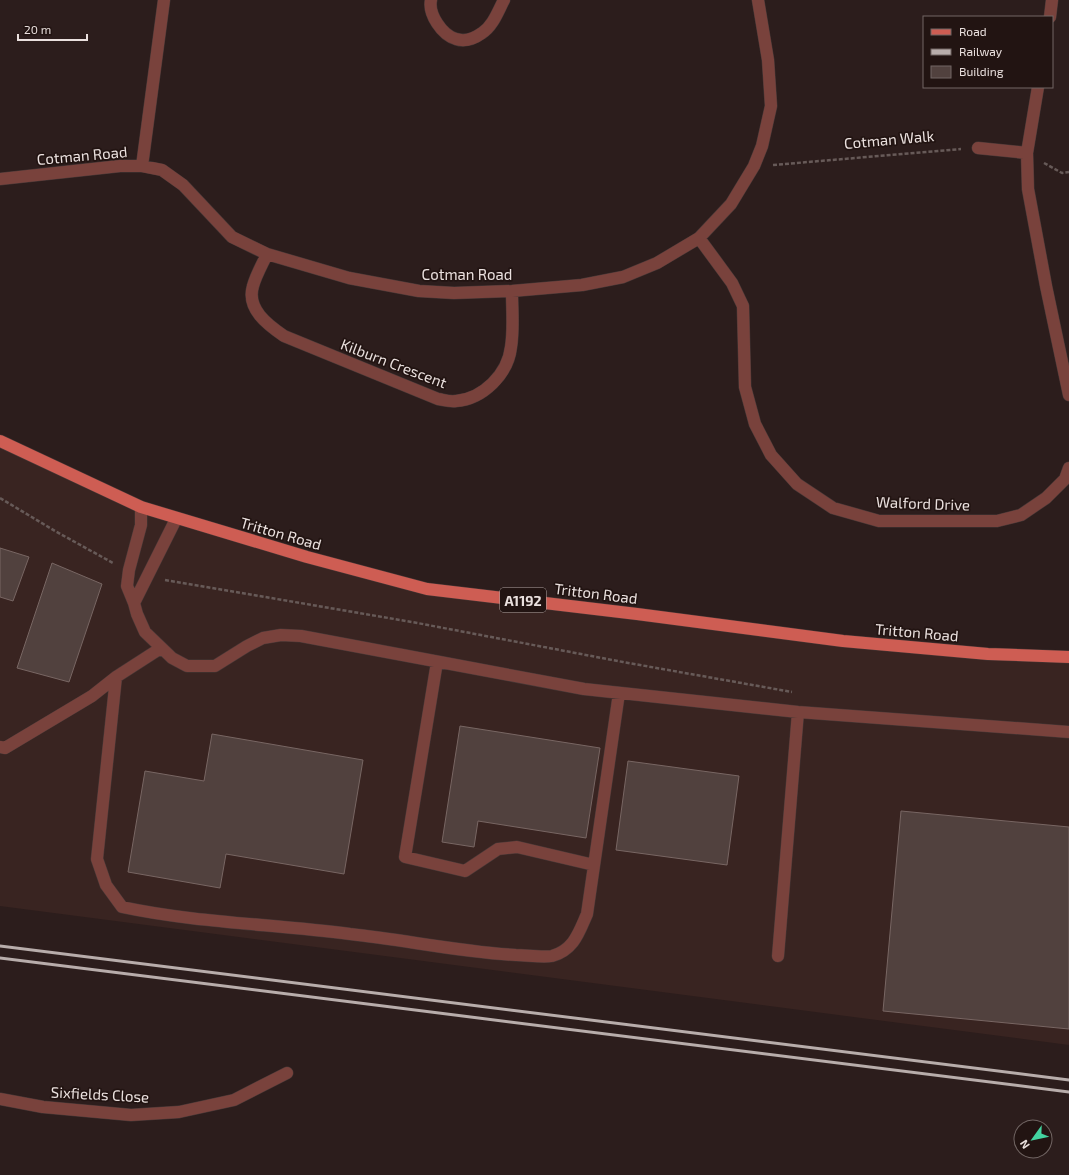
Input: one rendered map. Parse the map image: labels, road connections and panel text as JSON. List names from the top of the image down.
{
  "streets": {
    "main road": ["Tritton Road", "A1192"],
    "street": [
      "Cotman Road",
      "Kilburn Crescent",
      "Walford Drive",
      "Sixfields Close"
    ],
    "path": ["Cotman Walk"]
  },
  "crossings": [
    ["Cotman Walk", "Cotman Road"],
    ["Cotman Road", "Kilburn Crescent"],
    ["Cotman Road", "Walford Drive"]
  ],
  "legend": ["Road", "Railway", "Building"],
  "scale_bar": "20 m",
  "north": "bottom left"
}
